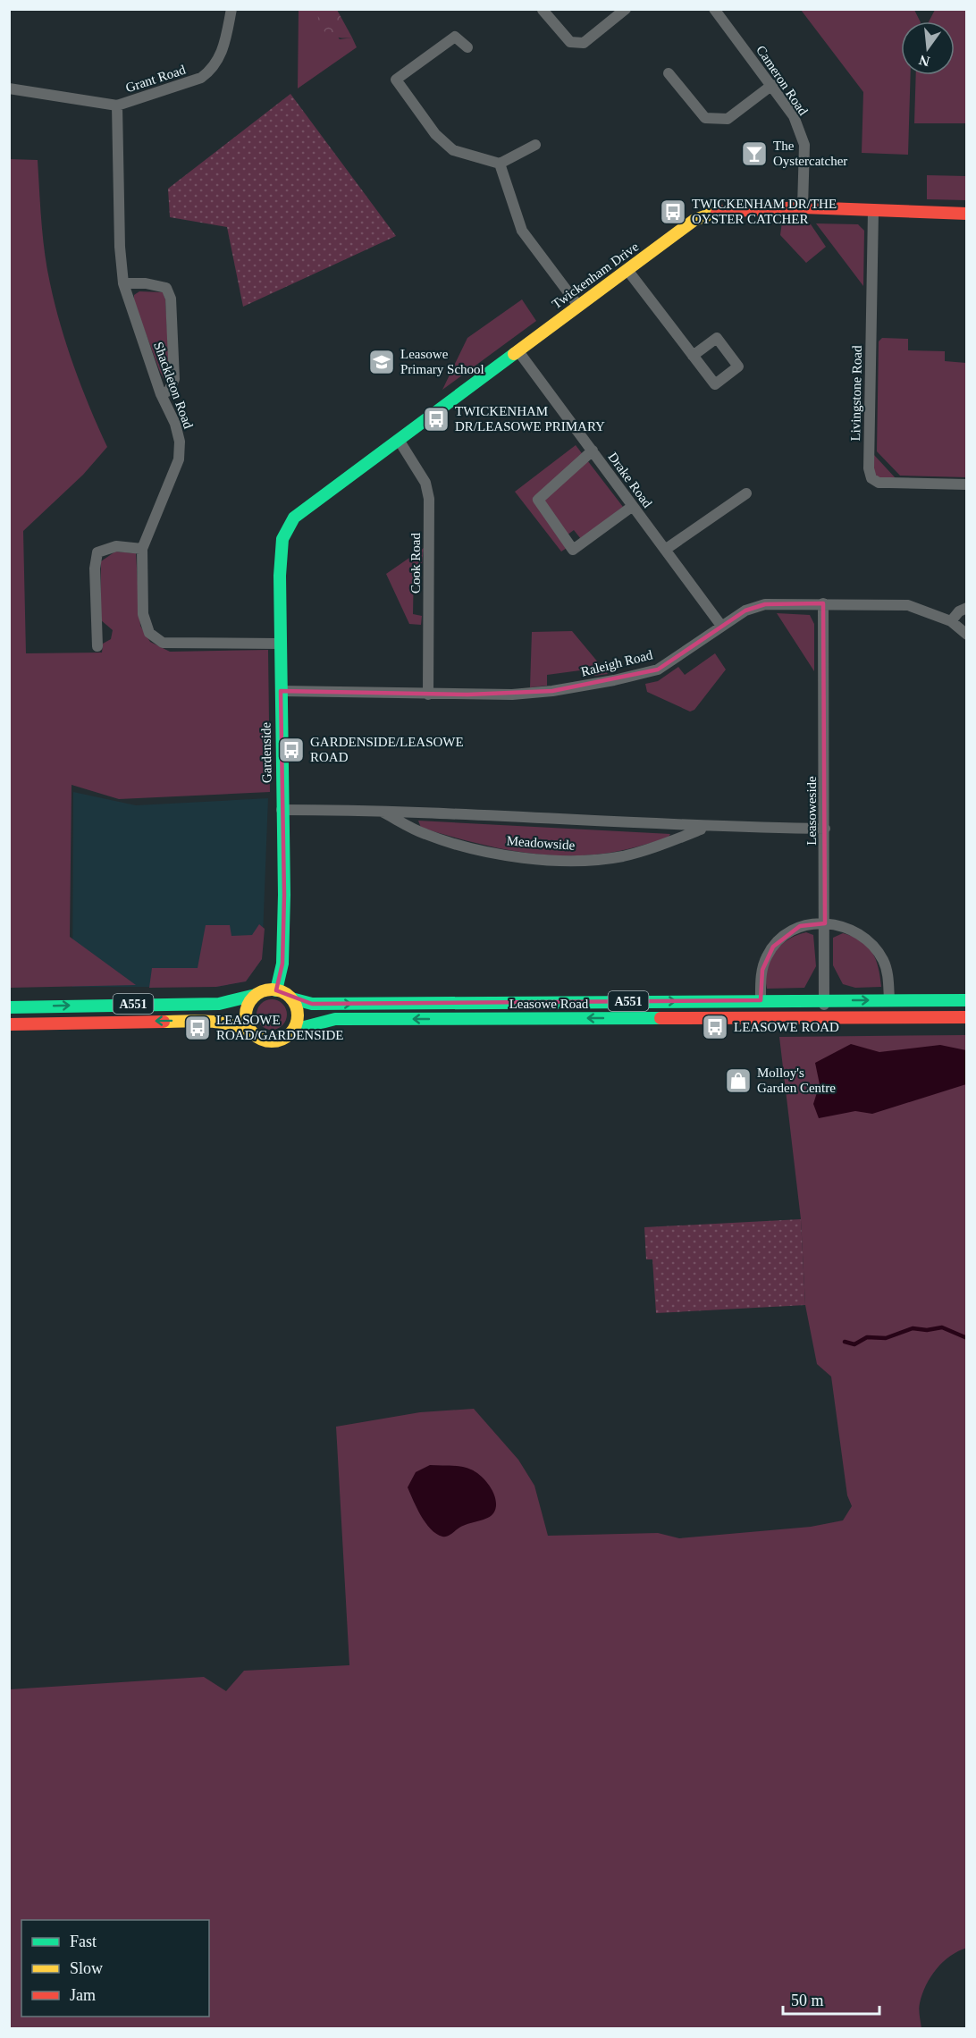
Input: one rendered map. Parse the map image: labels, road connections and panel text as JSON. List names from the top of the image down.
{
  "streets": {
    "main road": [
      "Twickenham Drive",
      "Gardenside",
      "A551",
      "Leasowe Road"
    ],
    "street": [
      "Grant Road",
      "Cameron Road",
      "Shackleton Road",
      "Livingstone Road",
      "Drake Road",
      "Cook Road",
      "Raleigh Road",
      "Leasoweside",
      "Meadowside"
    ]
  },
  "crossings": [
    ["Grant Road", "Shackleton Road"],
    ["Cameron Road", "Twickenham Drive"],
    ["Twickenham Drive", "Livingstone Road"],
    ["Twickenham Drive", "Drake Road"],
    ["Twickenham Drive", "Cook Road"],
    ["Twickenham Drive", "Gardenside"],
    ["Shackleton Road", "Gardenside"],
    ["Drake Road", "Raleigh Road"],
    ["Cook Road", "Raleigh Road"],
    ["Raleigh Road", "Gardenside"],
    ["Raleigh Road", "Leasoweside"],
    ["Gardenside", "Meadowside"],
    ["Gardenside", "A551"],
    ["Gardenside", "Leasowe Road"],
    ["Leasoweside", "Meadowside"],
    ["Leasoweside", "Leasowe Road"],
    ["A551", "Leasowe Road"]
  ],
  "places": {
    "bar": ["The Oystercatcher"],
    "bus stop": [
      "TWICKENHAM DR/THE OYSTER CATCHER",
      "TWICKENHAM DR/LEASOWE PRIMARY",
      "GARDENSIDE/LEASOWE ROAD",
      "LEASOWE ROAD",
      "LEASOWE ROAD/GARDENSIDE"
    ],
    "school or university": ["Leasowe Primary School"],
    "shop": ["Molloy's Garden Centre"]
  },
  "legend": ["Fast", "Slow", "Jam"],
  "scale_bar": "50 m",
  "north": "bottom"
}
